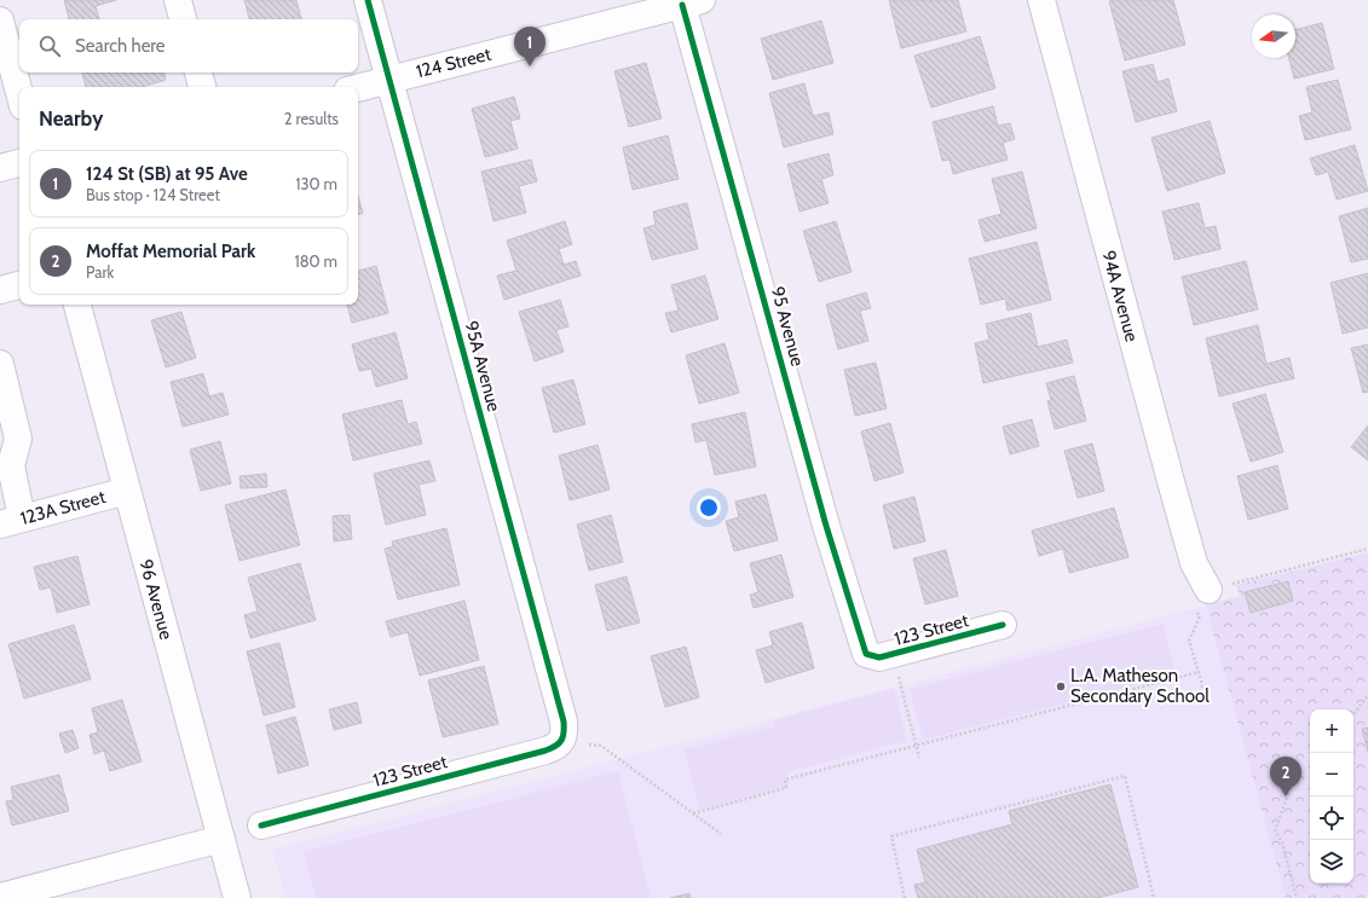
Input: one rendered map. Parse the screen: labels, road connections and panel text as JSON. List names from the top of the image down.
{
  "streets": {
    "street": [
      "124 Street",
      "94A Avenue",
      "95 Avenue",
      "95A Avenue",
      "123A Street",
      "96 Avenue",
      "123 Street"
    ]
  },
  "crossings": [
    ["124 Street", "95 Avenue"],
    ["124 Street", "95A Avenue"],
    ["95 Avenue", "123 Street"],
    ["95A Avenue", "123 Street"],
    ["123A Street", "96 Avenue"]
  ],
  "places": ["L.A. Matheson Secondary School"],
  "north": "left",
  "page": {
    "search": "Search here",
    "pins": ["1", "2"],
    "heading": ["Nearby", "2 results"],
    "list": [
      {
        "mark": "1",
        "name": "124 St (SB) at 95 Ave",
        "note": "Bus stop · 124 Street",
        "value": "130 m"
      },
      {
        "mark": "2",
        "name": "Moffat Memorial Park",
        "note": "Park",
        "value": "180 m"
      }
    ],
    "map_buttons": ["+", "−"]
  }
}
